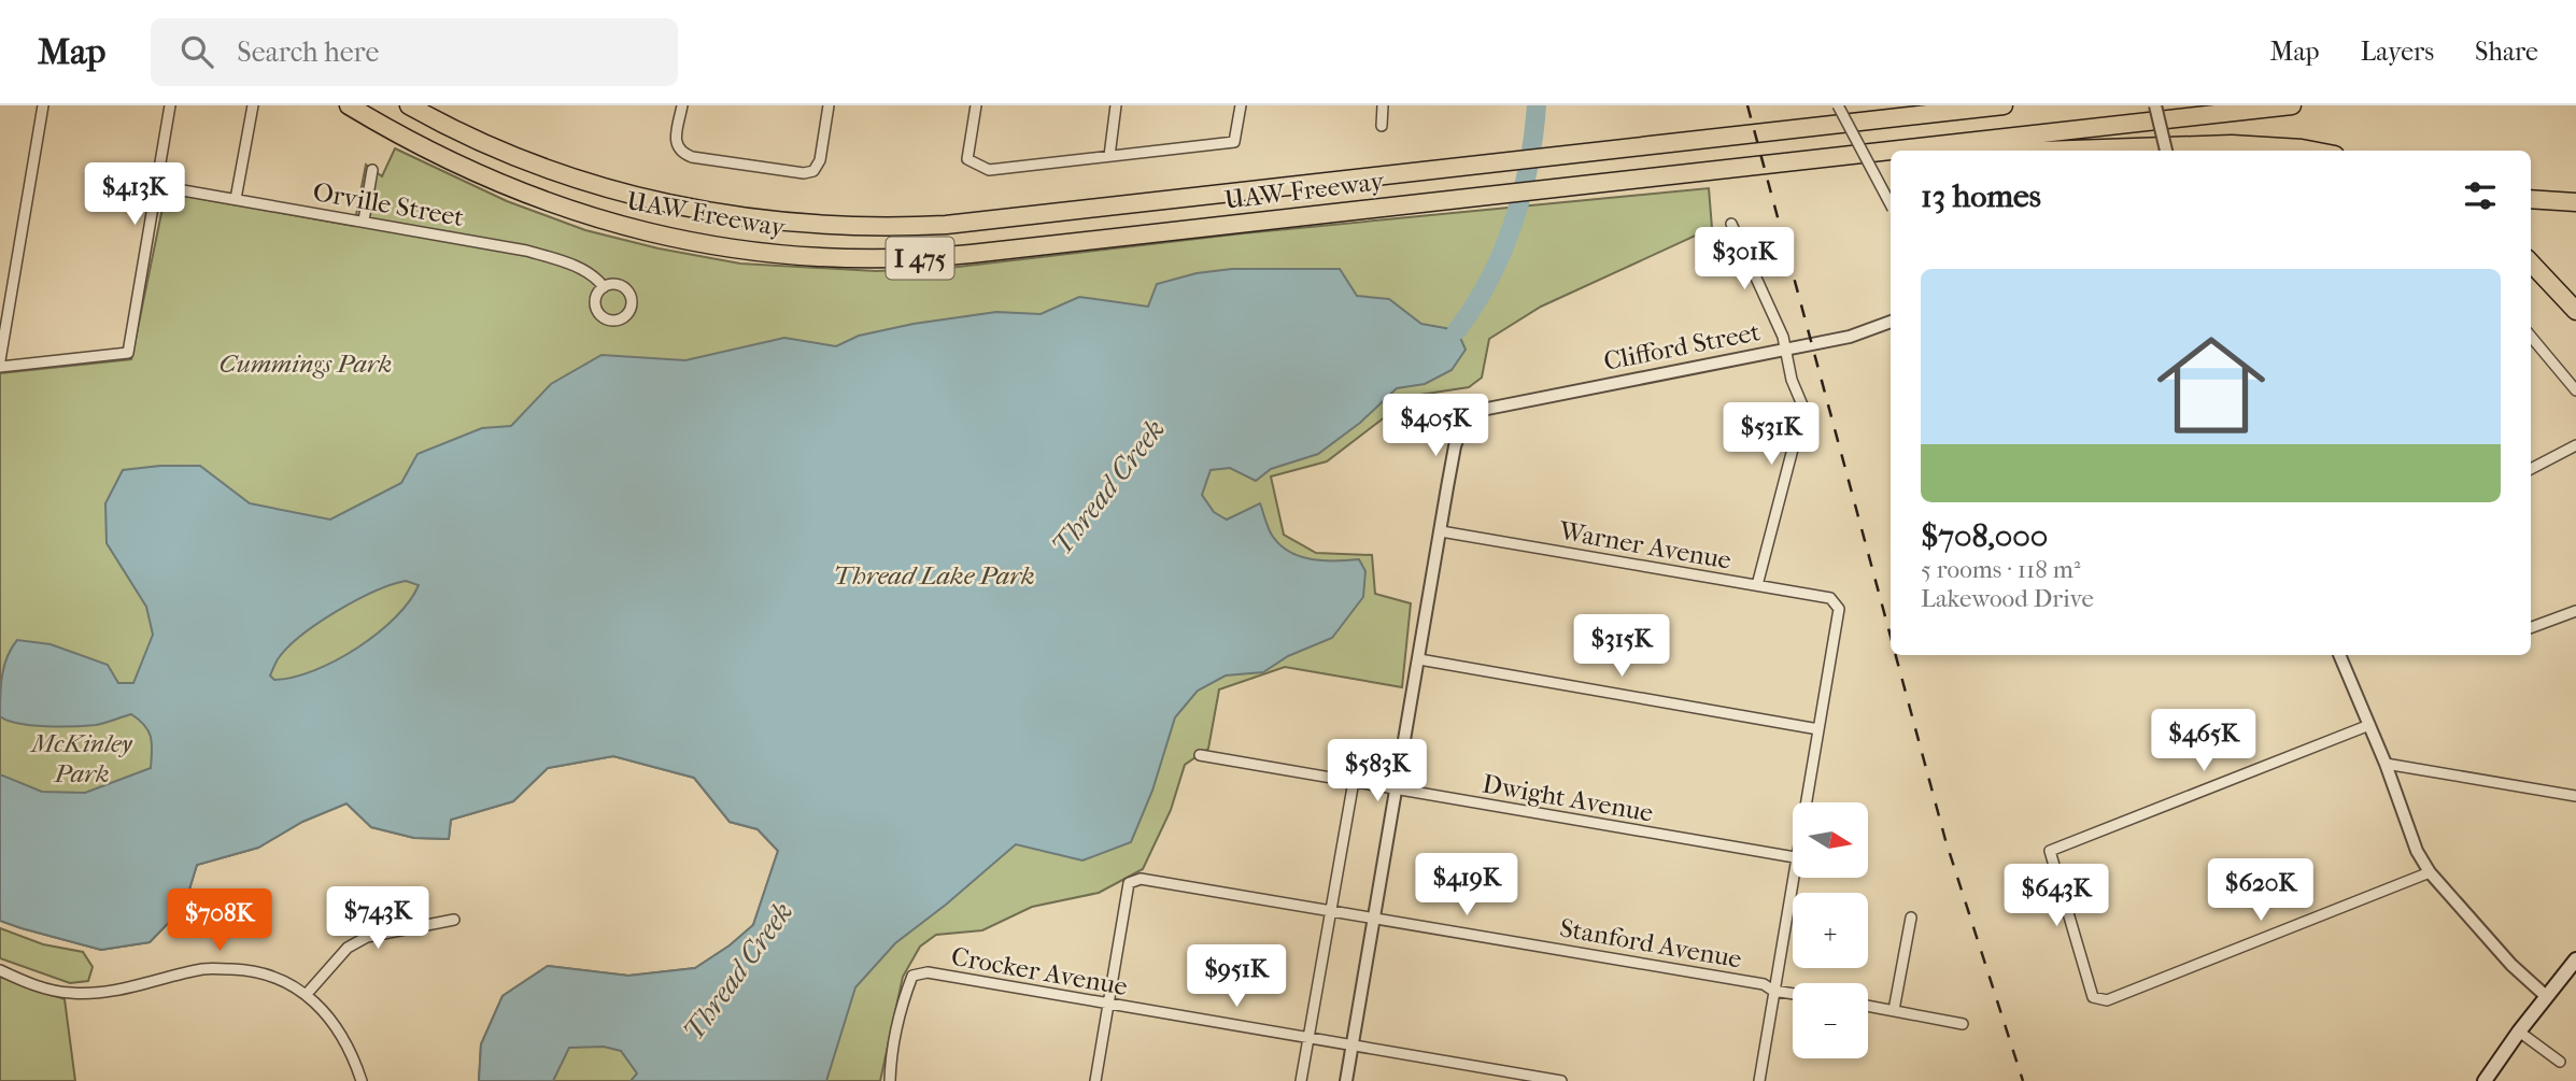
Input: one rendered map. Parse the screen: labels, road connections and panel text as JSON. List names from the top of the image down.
{
  "streets": {
    "highway": ["UAW Freeway", "I 475"],
    "street": [
      "Orville Street",
      "Clifford Street",
      "Warner Avenue",
      "Dwight Avenue",
      "Stanford Avenue",
      "Crocker Avenue"
    ]
  },
  "crossings": [
    ["Clifford Street", "Warner Avenue"],
    ["Stanford Avenue", "Crocker Avenue"]
  ],
  "water": ["Thread Creek"],
  "parks": ["Cummings Park", "Thread Lake Park", "McKinley Park"],
  "north": "right",
  "page": {
    "header": "Map",
    "search": "Search here",
    "nav": ["Map", "Layers", "Share"],
    "heading": "13 homes",
    "price": [
      "$413K",
      "$301K",
      "$405K",
      "$531K",
      "$315K",
      "$465K",
      "$583K",
      "$419K",
      "$620K",
      "$643K",
      "$743K",
      "$708K",
      "$951K"
    ],
    "list": [
      {
        "name": "$708,000",
        "note": "5 rooms · 118 m² · Lakewood Drive"
      }
    ],
    "map_buttons": ["+", "−"]
  }
}
